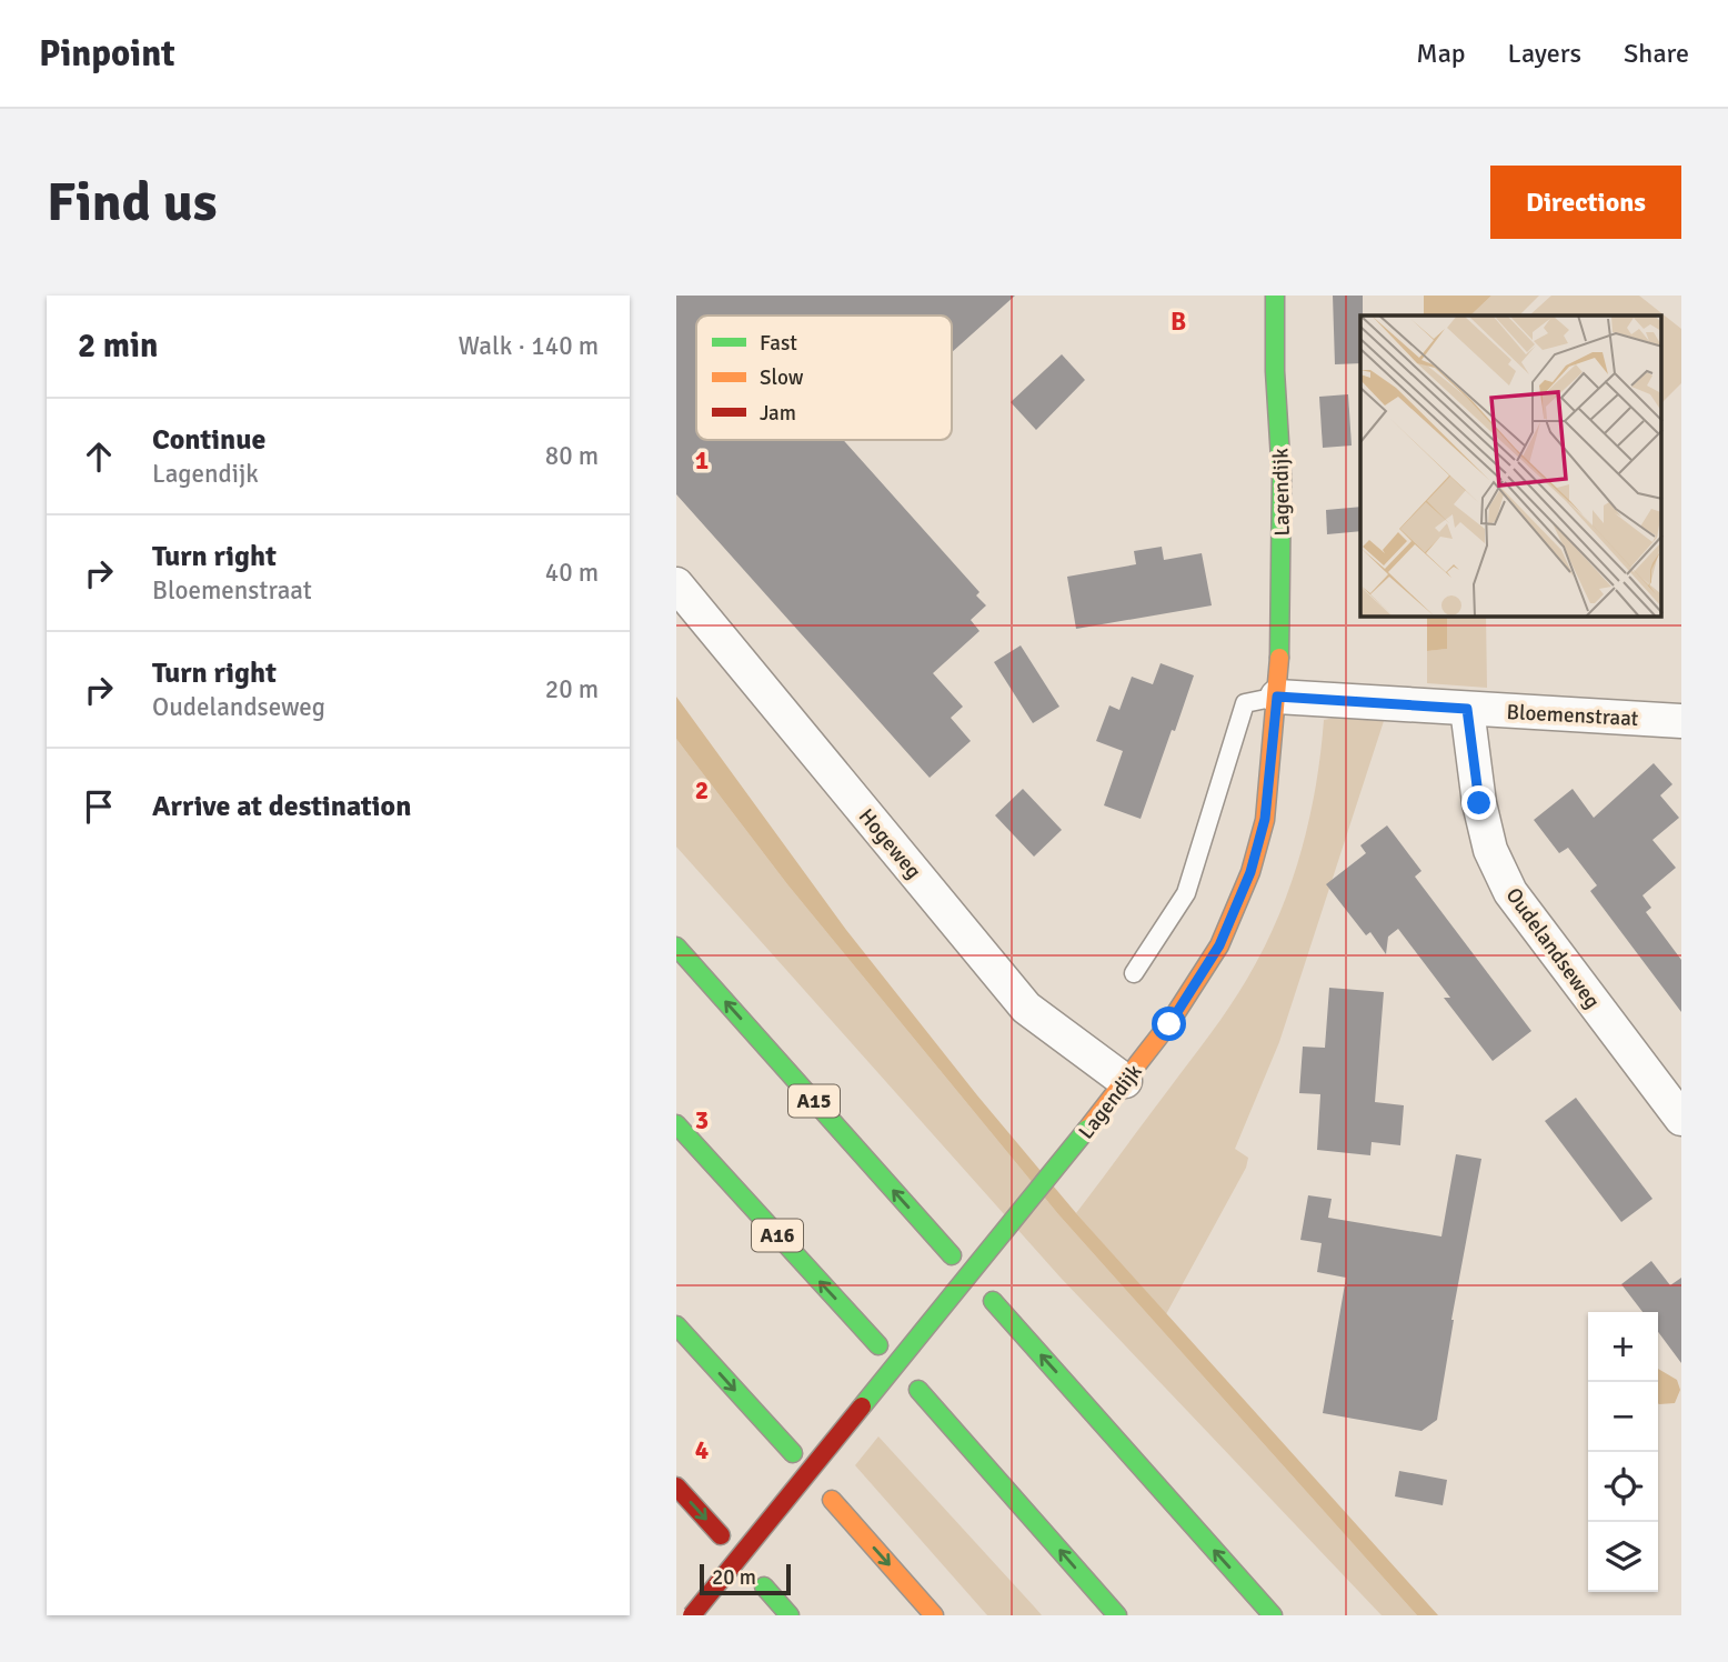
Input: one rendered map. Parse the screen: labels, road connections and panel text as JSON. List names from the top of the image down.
{
  "streets": {
    "main road": ["Lagendijk", "A15", "A16"],
    "street": ["Bloemenstraat", "Hogeweg", "Oudelandseweg"]
  },
  "crossings": [
    ["Lagendijk", "Bloemenstraat"],
    ["Lagendijk", "Hogeweg"],
    ["Bloemenstraat", "Oudelandseweg"]
  ],
  "legend": ["Fast", "Slow", "Jam"],
  "scale_bar": "20 m",
  "page": {
    "header": "Pinpoint",
    "nav": ["Map", "Layers", "Share"],
    "buttons": "Directions",
    "title": "Find us",
    "heading": ["2 min", "Walk · 140 m"],
    "list": [
      ["Continue", "Lagendijk", "80 m"],
      ["Turn right", "Bloemenstraat", "40 m"],
      ["Turn right", "Oudelandseweg", "20 m"],
      "Arrive at destination"
    ],
    "map_buttons": ["+", "−"],
    "scale": "20 m"
  },
  "grid": {
    "columns": ["B"],
    "rows": [
      "1",
      "2",
      "3",
      "4"
    ]
  }
}
